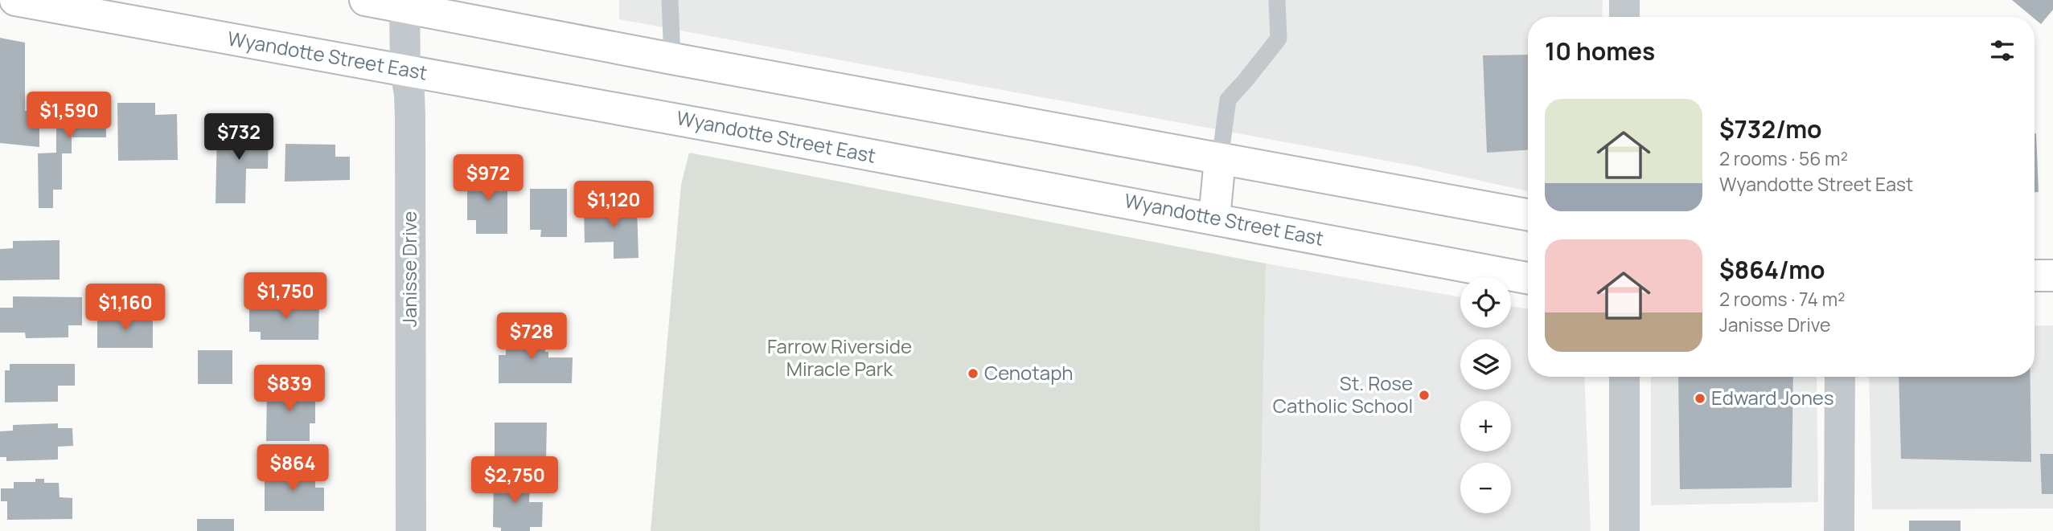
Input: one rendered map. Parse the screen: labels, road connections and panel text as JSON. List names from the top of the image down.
{
  "streets": {
    "main road": ["Wyandotte Street East"],
    "street": ["Janisse Drive"]
  },
  "crossings": [
    ["Wyandotte Street East", "Janisse Drive"]
  ],
  "parks": ["Farrow Riverside Miracle Park"],
  "places": ["Cenotaph", "St. Rose Catholic School", "Edward Jones"],
  "page": {
    "heading": "10 homes",
    "list": [
      {
        "name": "$732/mo",
        "note": "2 rooms · 56 m² · Wyandotte Street East"
      },
      {
        "name": "$864/mo",
        "note": "2 rooms · 74 m² · Janisse Drive"
      }
    ],
    "price": [
      "$1,590",
      "$732",
      "$972",
      "$1,120",
      "$1,750",
      "$1,160",
      "$728",
      "$839",
      "$864",
      "$2,750"
    ],
    "map_buttons": ["+", "−"]
  }
}
